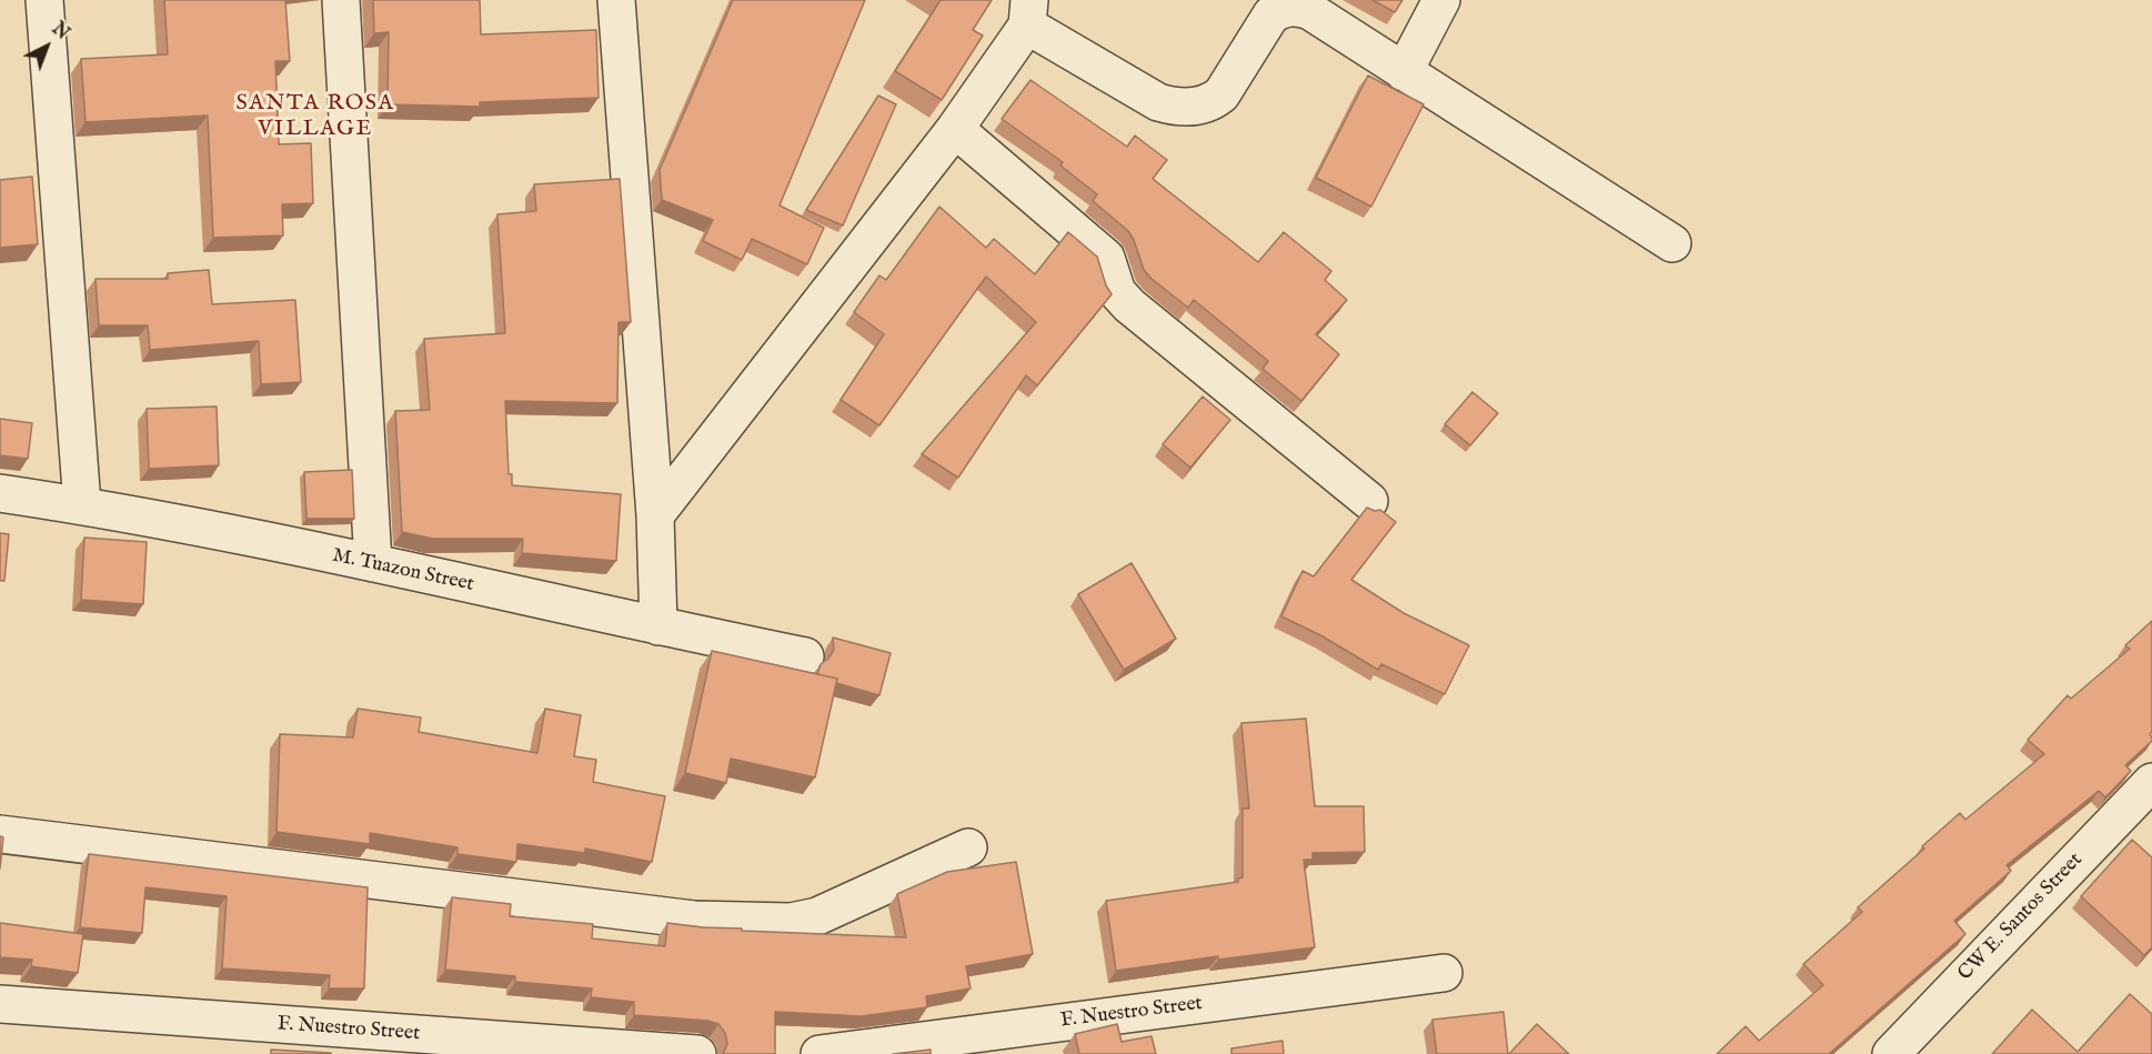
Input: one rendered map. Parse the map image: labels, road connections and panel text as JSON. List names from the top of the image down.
{
  "streets": {
    "street": ["M. Tuazon Street", "CW E. Santos Street", "F. Nuestro Street"]
  },
  "districts": ["SANTA ROSA VILLAGE"],
  "north": "top right"
}
